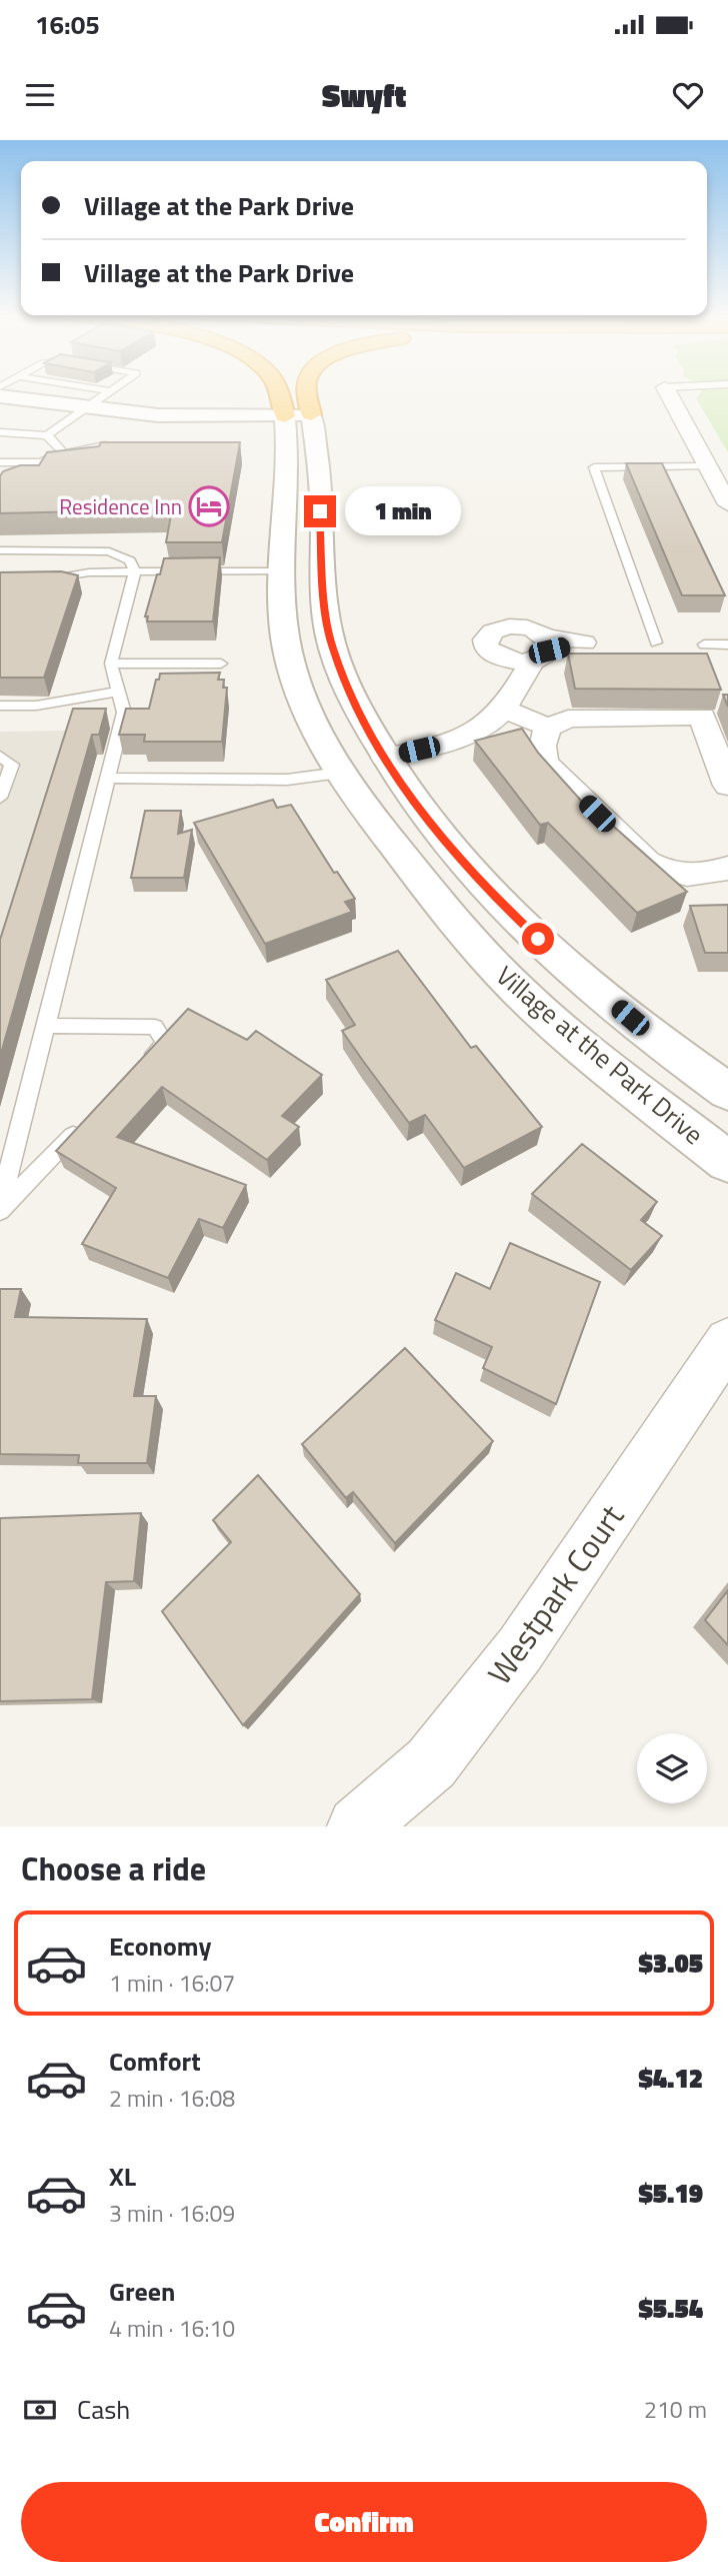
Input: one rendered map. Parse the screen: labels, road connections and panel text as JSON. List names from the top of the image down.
{
  "streets": {
    "street": ["Village at the Park Drive", "Westpark Court"]
  },
  "places": {
    "hotel": ["Residence Inn"]
  },
  "page": {
    "status": "16:05",
    "header": "Swyft",
    "banner": ["Village at the Park Drive", "Village at the Park Drive"],
    "bubble": "1 min",
    "heading": "Choose a ride",
    "list": [
      {
        "name": "Economy",
        "note": "1 min · 16:07",
        "value": "$3.05"
      },
      {
        "name": "Comfort",
        "note": "2 min · 16:08",
        "value": "$4.12"
      },
      {
        "name": "XL",
        "note": "3 min · 16:09",
        "value": "$5.19"
      },
      {
        "name": "Green",
        "note": "4 min · 16:10",
        "value": "$5.54"
      }
    ],
    "pay": ["Cash", "210 m"],
    "buttons": "Confirm"
  }
}
